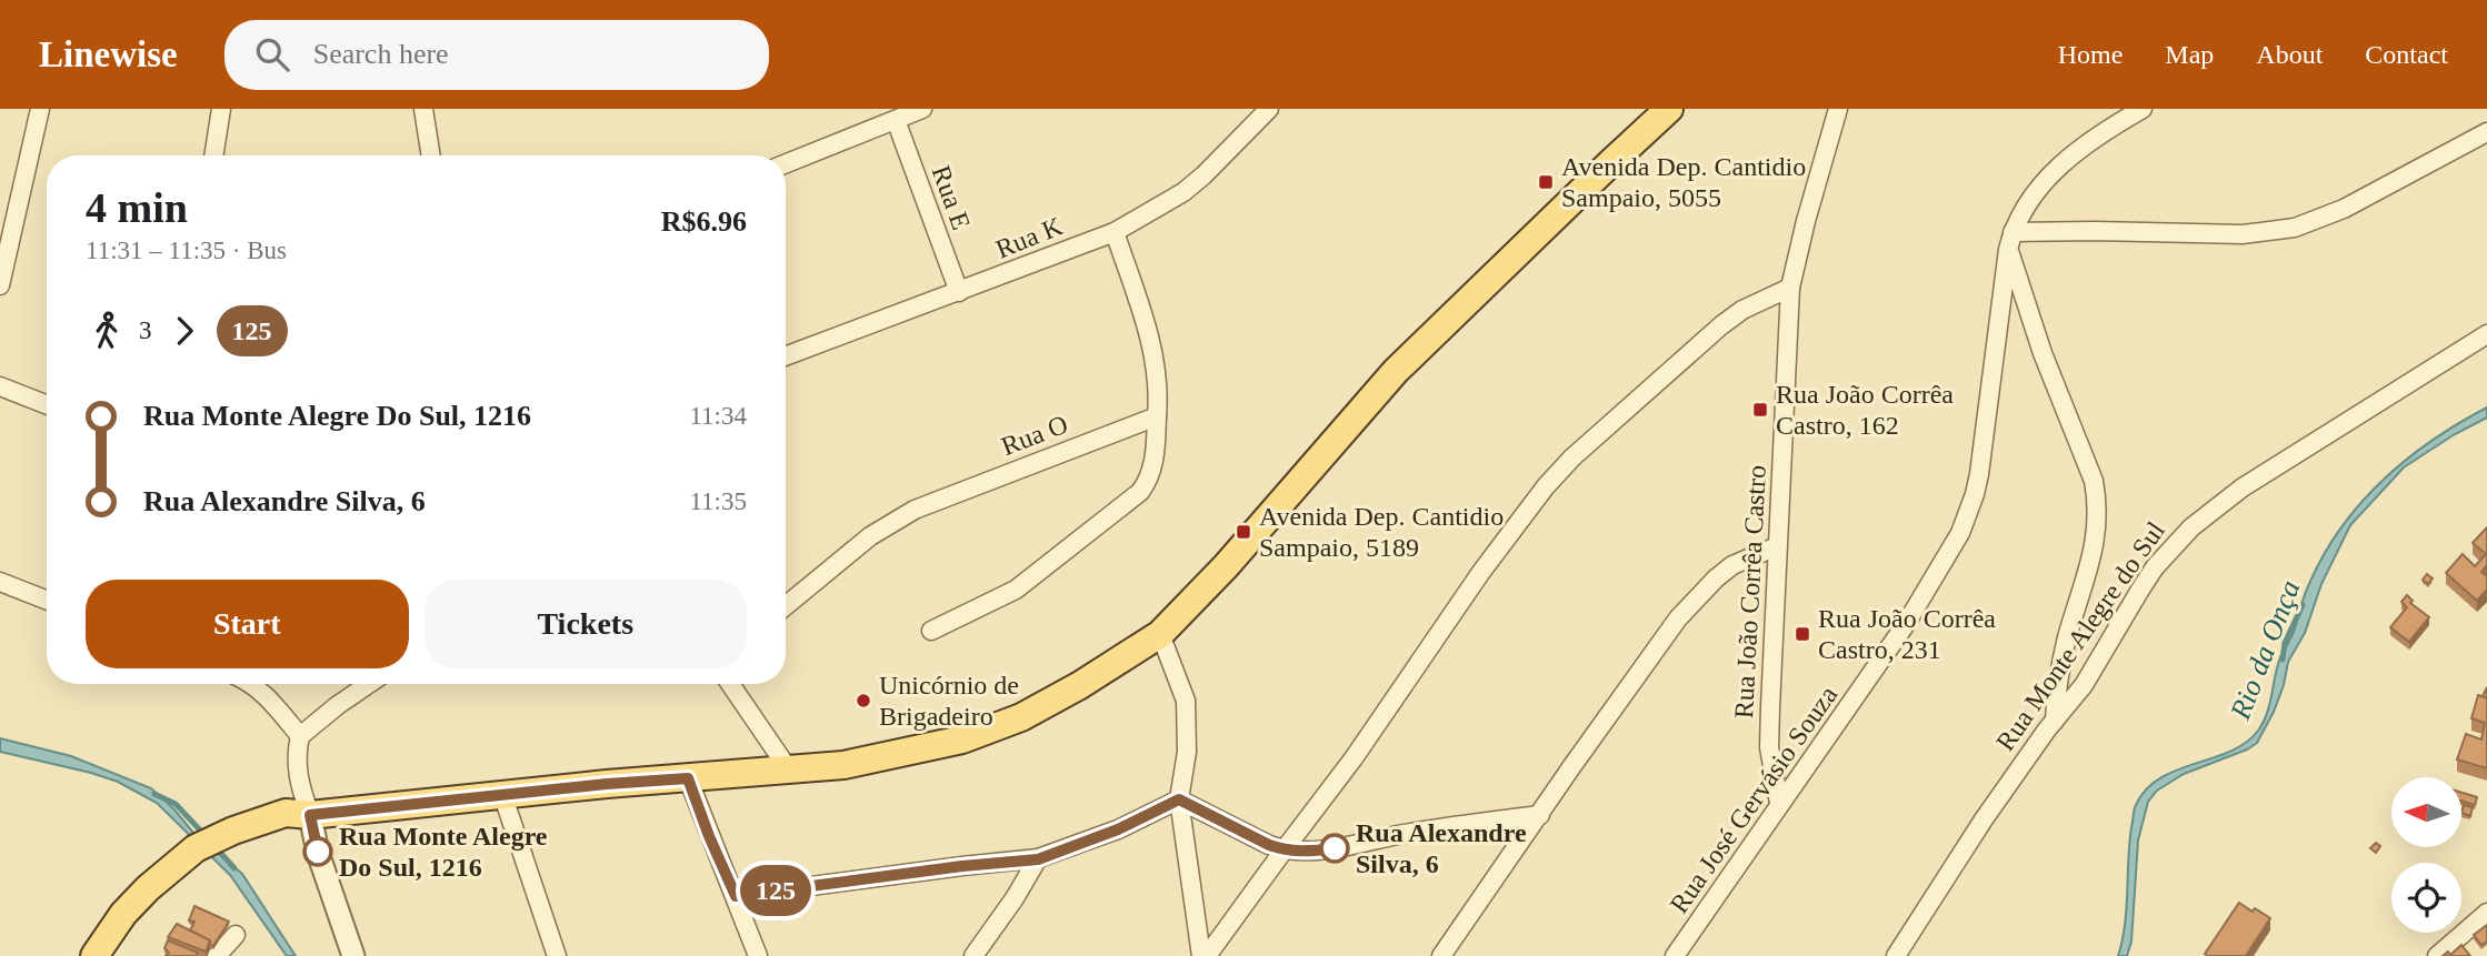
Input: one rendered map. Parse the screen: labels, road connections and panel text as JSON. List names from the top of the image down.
{
  "streets": {
    "street": [
      "Rua E",
      "Rua K",
      "Rua O",
      "Rua João Corrêa Castro",
      "Rua Monte Alegre do Sul",
      "Rua José Gervásio Souza"
    ]
  },
  "crossings": [
    ["Rua E", "Rua K"],
    ["Rua João Corrêa Castro", "Rua José Gervásio Souza"]
  ],
  "water": ["Rio da Onça"],
  "places": {
    "transit": [
      "Avenida Dep. Cantidio Sampaio, 5055",
      "Rua João Corrêa Castro, 162",
      "Avenida Dep. Cantidio Sampaio, 5189",
      "Rua João Corrêa Castro, 231"
    ],
    "other": ["Unicórnio de Brigadeiro", "Rua Alexandre Silva, 6", "Rua Monte Alegre Do Sul, 1216"]
  },
  "lines": ["bus line 125"],
  "north": "left",
  "page": {
    "header": "Linewise",
    "search": "Search here",
    "nav": [
      "Home",
      "Map",
      "About",
      "Contact"
    ],
    "on_map": "125",
    "heading": ["4 min", "11:31 – 11:35 · Bus", "R$6.96"],
    "legs": ["3", "125"],
    "list": [
      {
        "name": "Rua Monte Alegre Do Sul, 1216",
        "value": "11:34"
      },
      {
        "name": "Rua Alexandre Silva, 6",
        "value": "11:35"
      }
    ],
    "buttons": ["Start", "Tickets"]
  }
}
